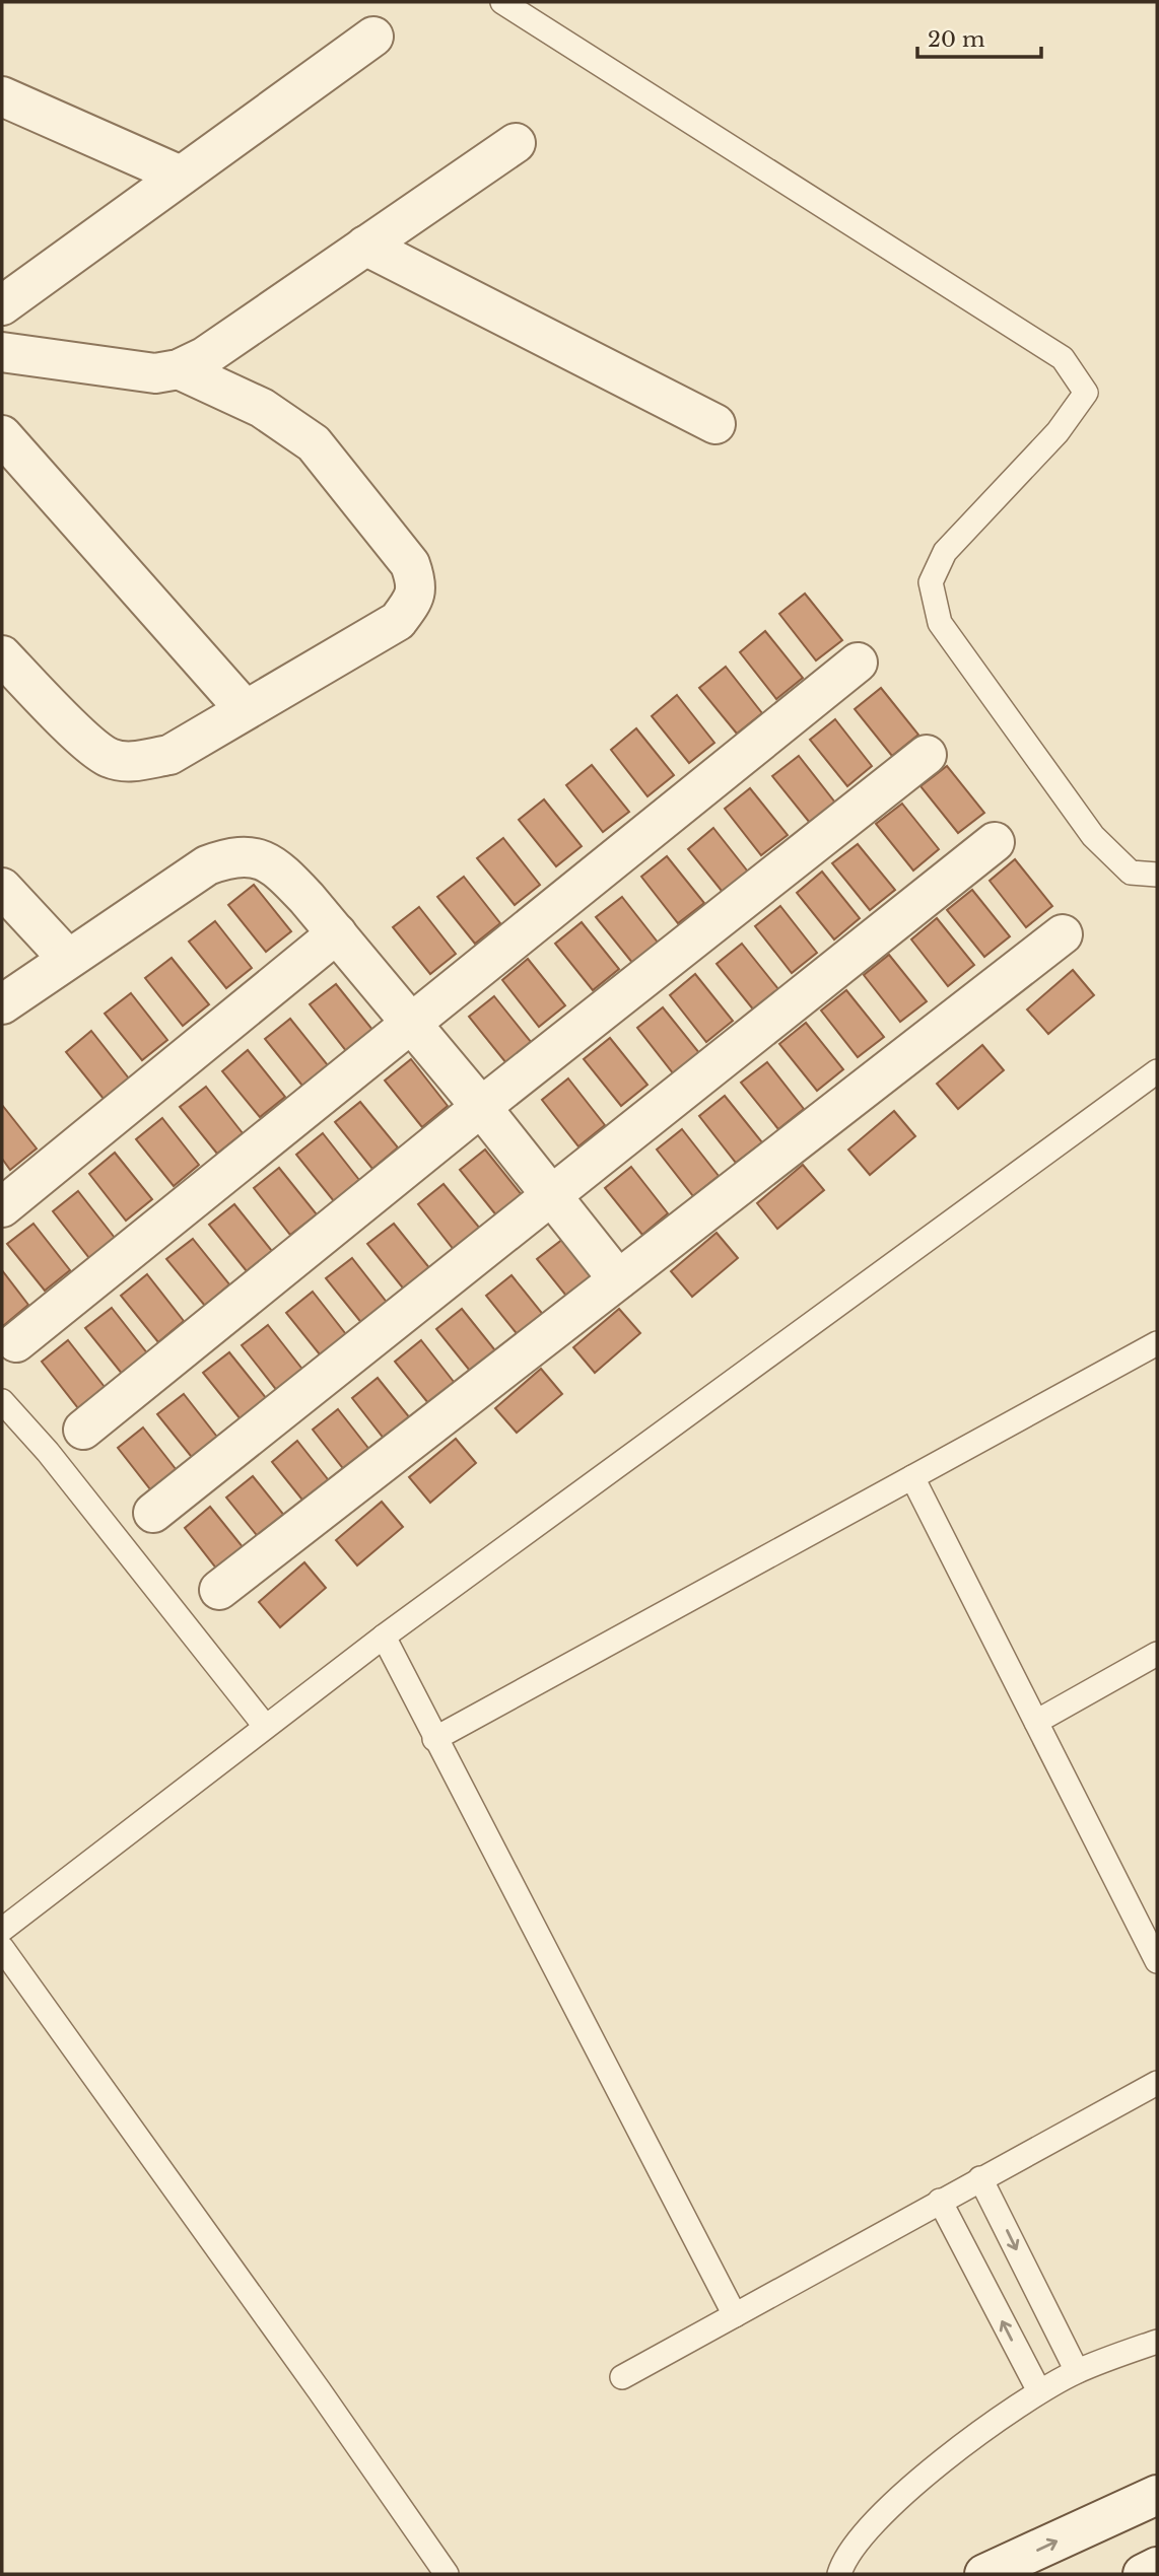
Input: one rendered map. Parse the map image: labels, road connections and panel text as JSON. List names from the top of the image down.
{
  "scale_bar": "20 m"
}
